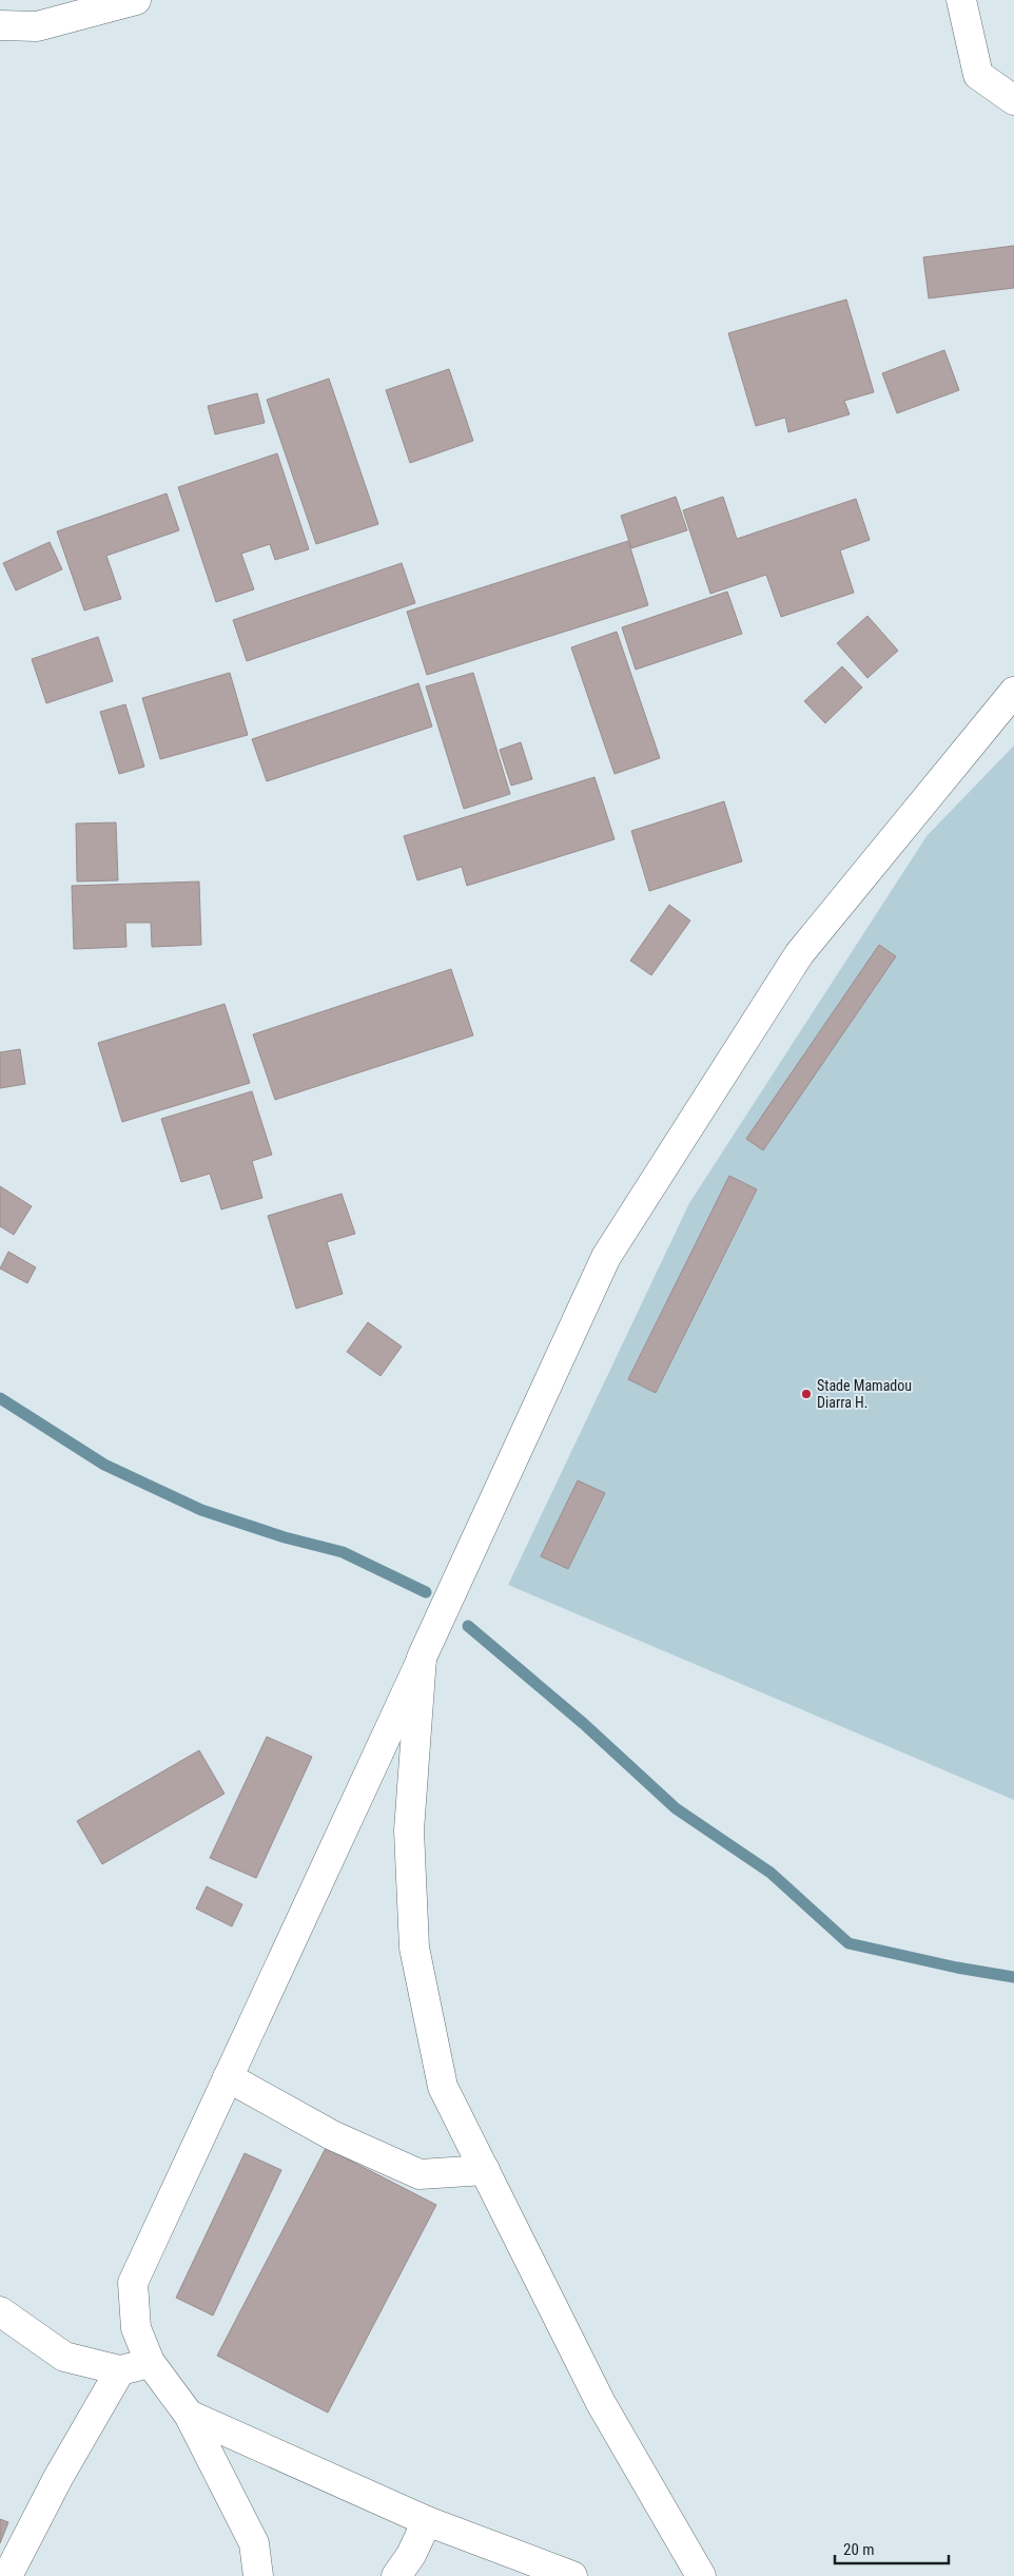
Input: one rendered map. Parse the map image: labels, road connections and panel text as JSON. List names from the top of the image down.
{
  "places": ["Stade Mamadou Diarra H."],
  "scale_bar": "20 m"
}
